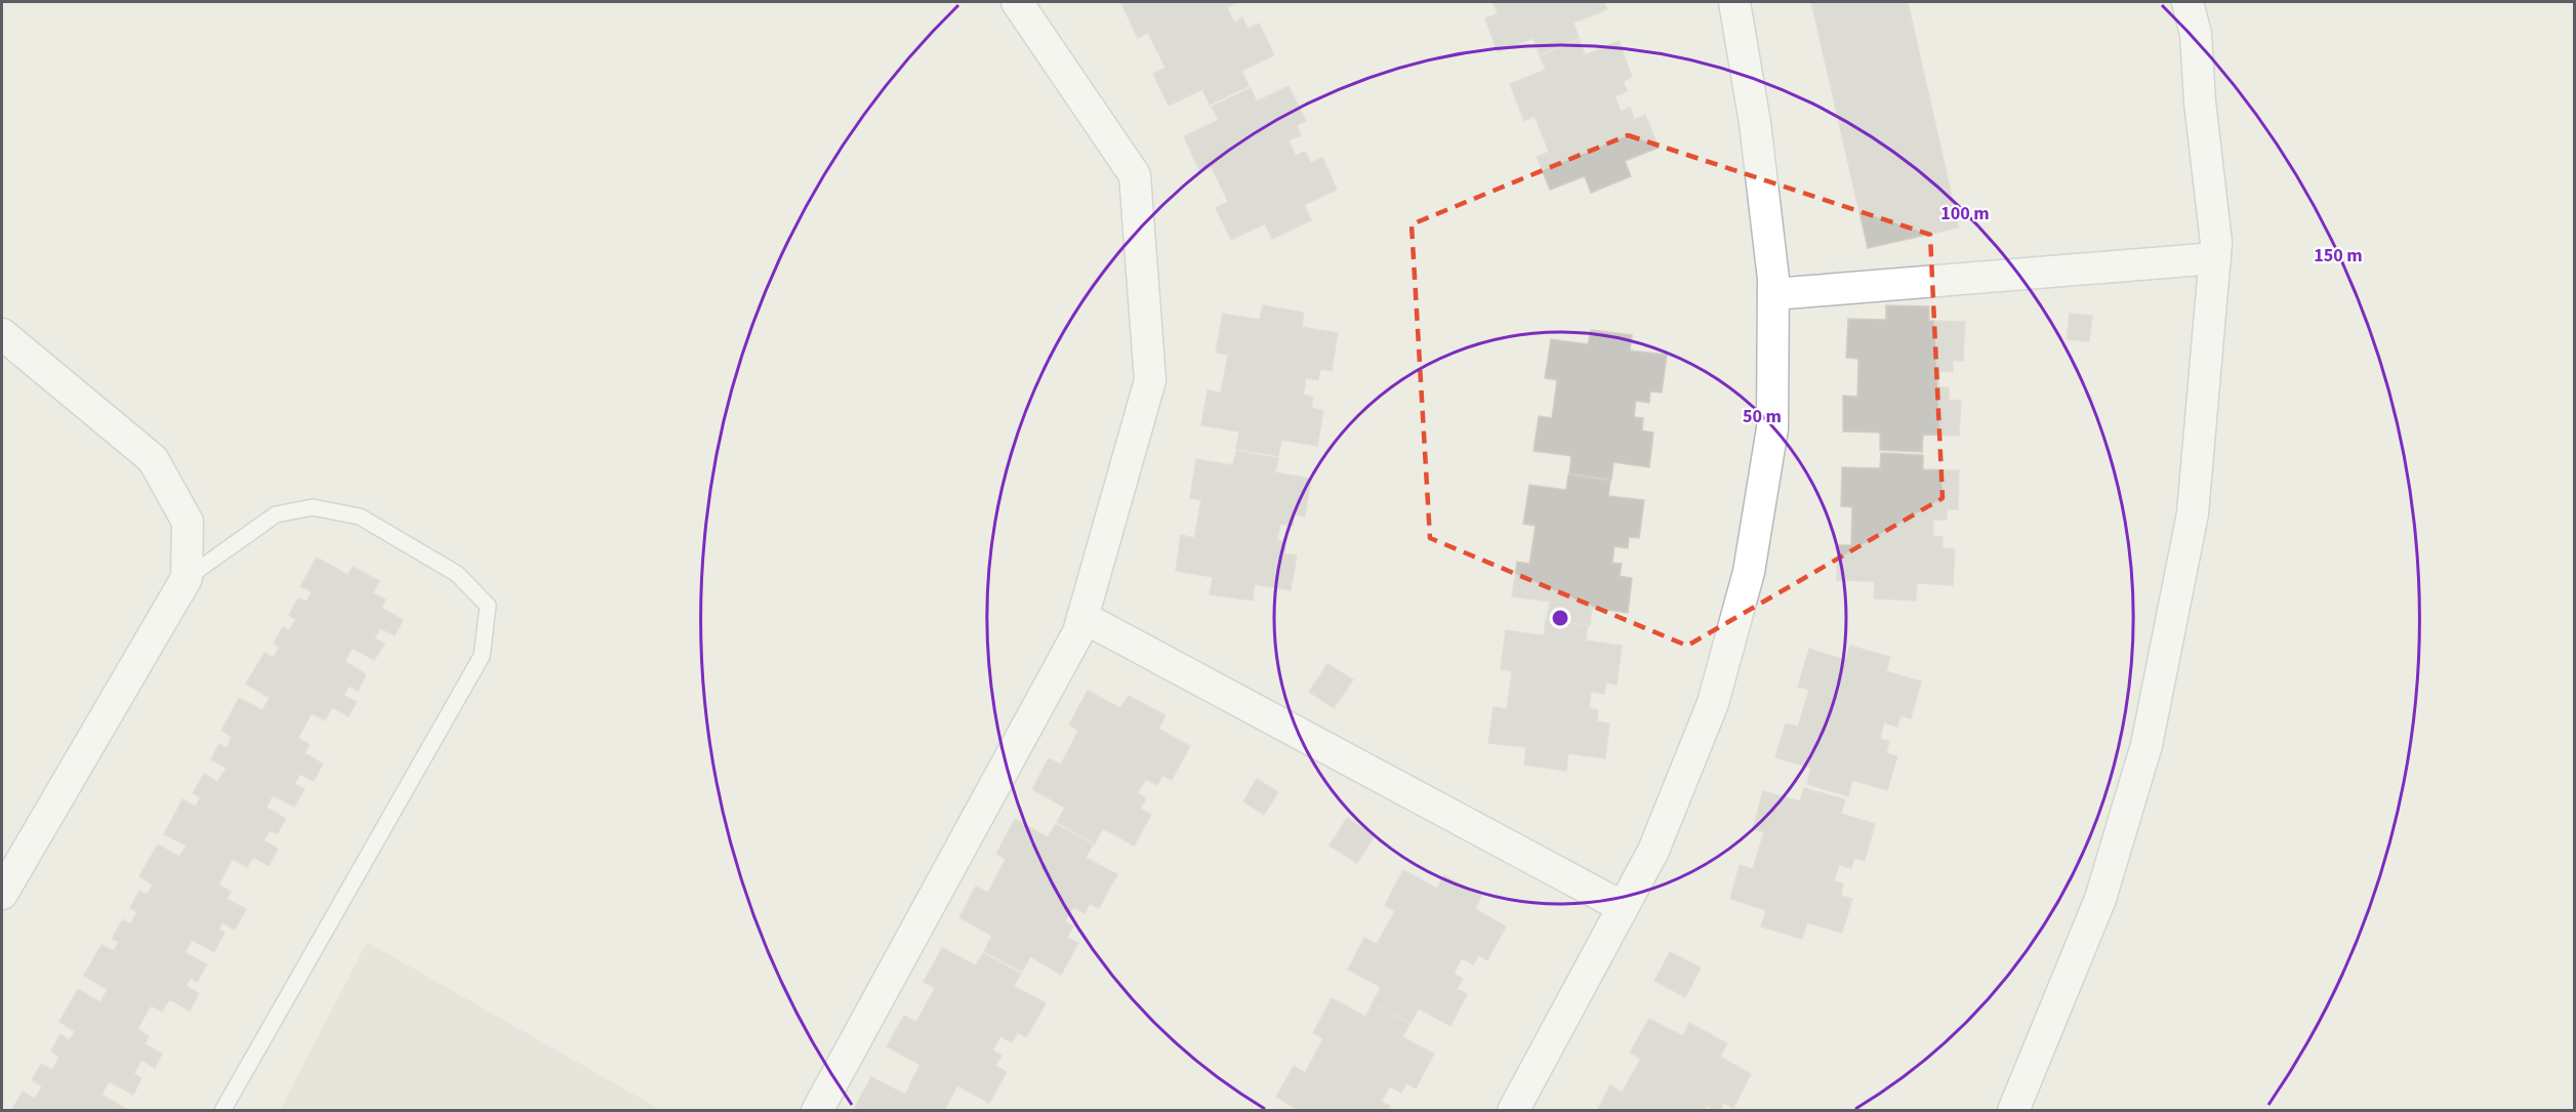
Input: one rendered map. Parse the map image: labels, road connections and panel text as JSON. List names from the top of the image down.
{
  "rings": ["100 m", "150 m", "50 m"]
}
